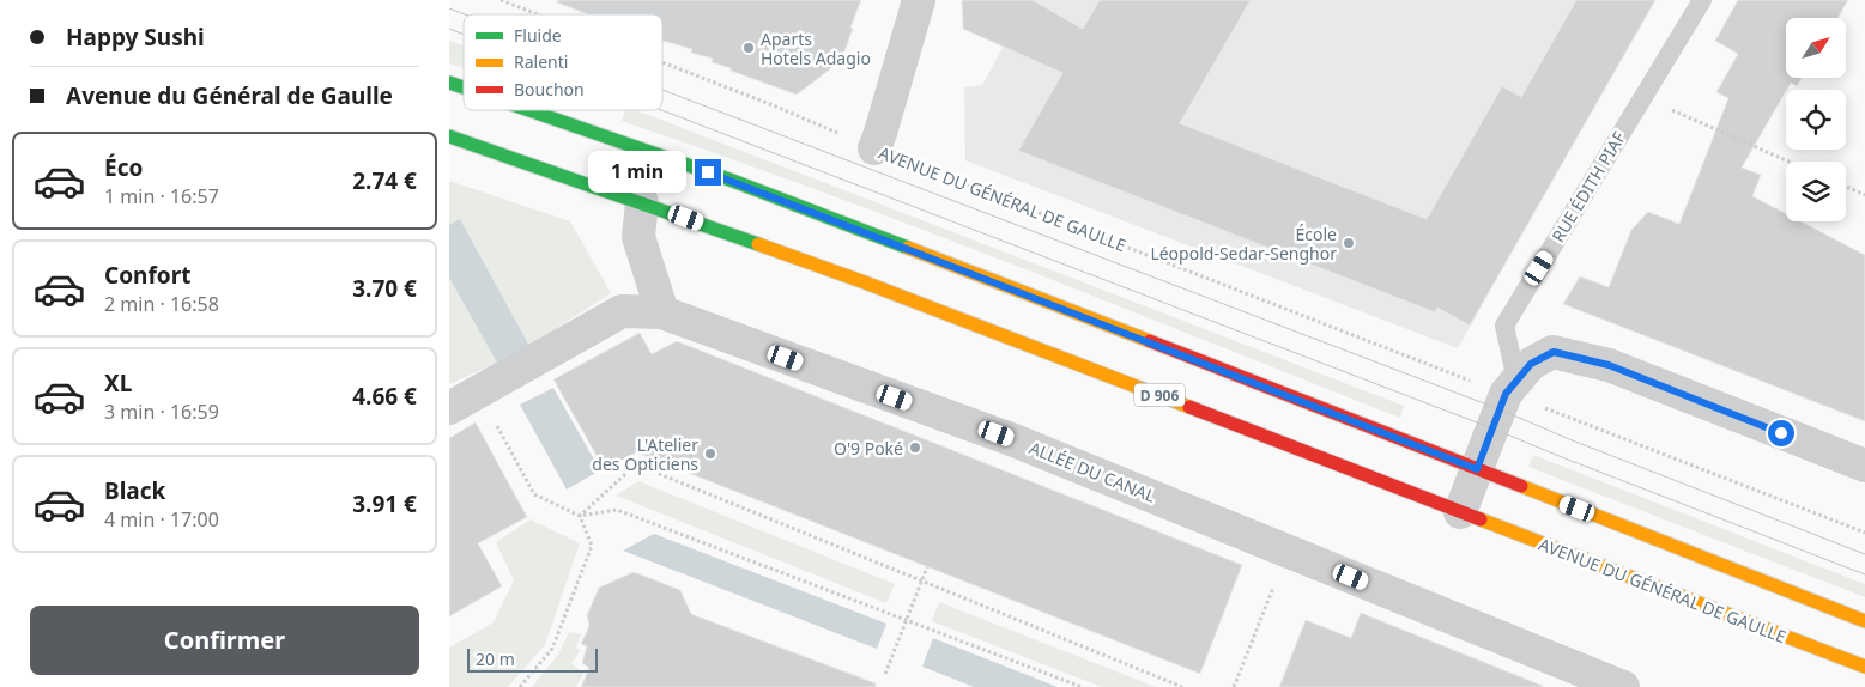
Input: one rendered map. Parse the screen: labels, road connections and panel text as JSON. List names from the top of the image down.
{
  "streets": {
    "main road": ["AVENUE DU GÉNÉRAL DE GAULLE", "D 906"],
    "street": ["ALLÉE DU CANAL"],
    "lane": ["RUE ÉDITH PIAF"]
  },
  "crossings": [
    ["RUE ÉDITH PIAF", "AVENUE DU GÉNÉRAL DE GAULLE"]
  ],
  "places": [
    "Aparts Hotels Adagio",
    "École Léopold-Sedar-Senghor",
    "O'9 Poké",
    "L'Atelier des Opticiens"
  ],
  "legend": ["Fluide", "Ralenti", "Bouchon"],
  "scale_bar": "20 m",
  "north": "top right",
  "page": {
    "banner": ["Happy Sushi", "Avenue du Général de Gaulle"],
    "list": [
      {
        "name": "Éco",
        "note": "1 min · 16:57",
        "value": "2.74 €"
      },
      {
        "name": "Confort",
        "note": "2 min · 16:58",
        "value": "3.70 €"
      },
      {
        "name": "XL",
        "note": "3 min · 16:59",
        "value": "4.66 €"
      },
      {
        "name": "Black",
        "note": "4 min · 17:00",
        "value": "3.91 €"
      }
    ],
    "bubble": "1 min",
    "buttons": "Confirmer",
    "scale": "20 m"
  }
}
